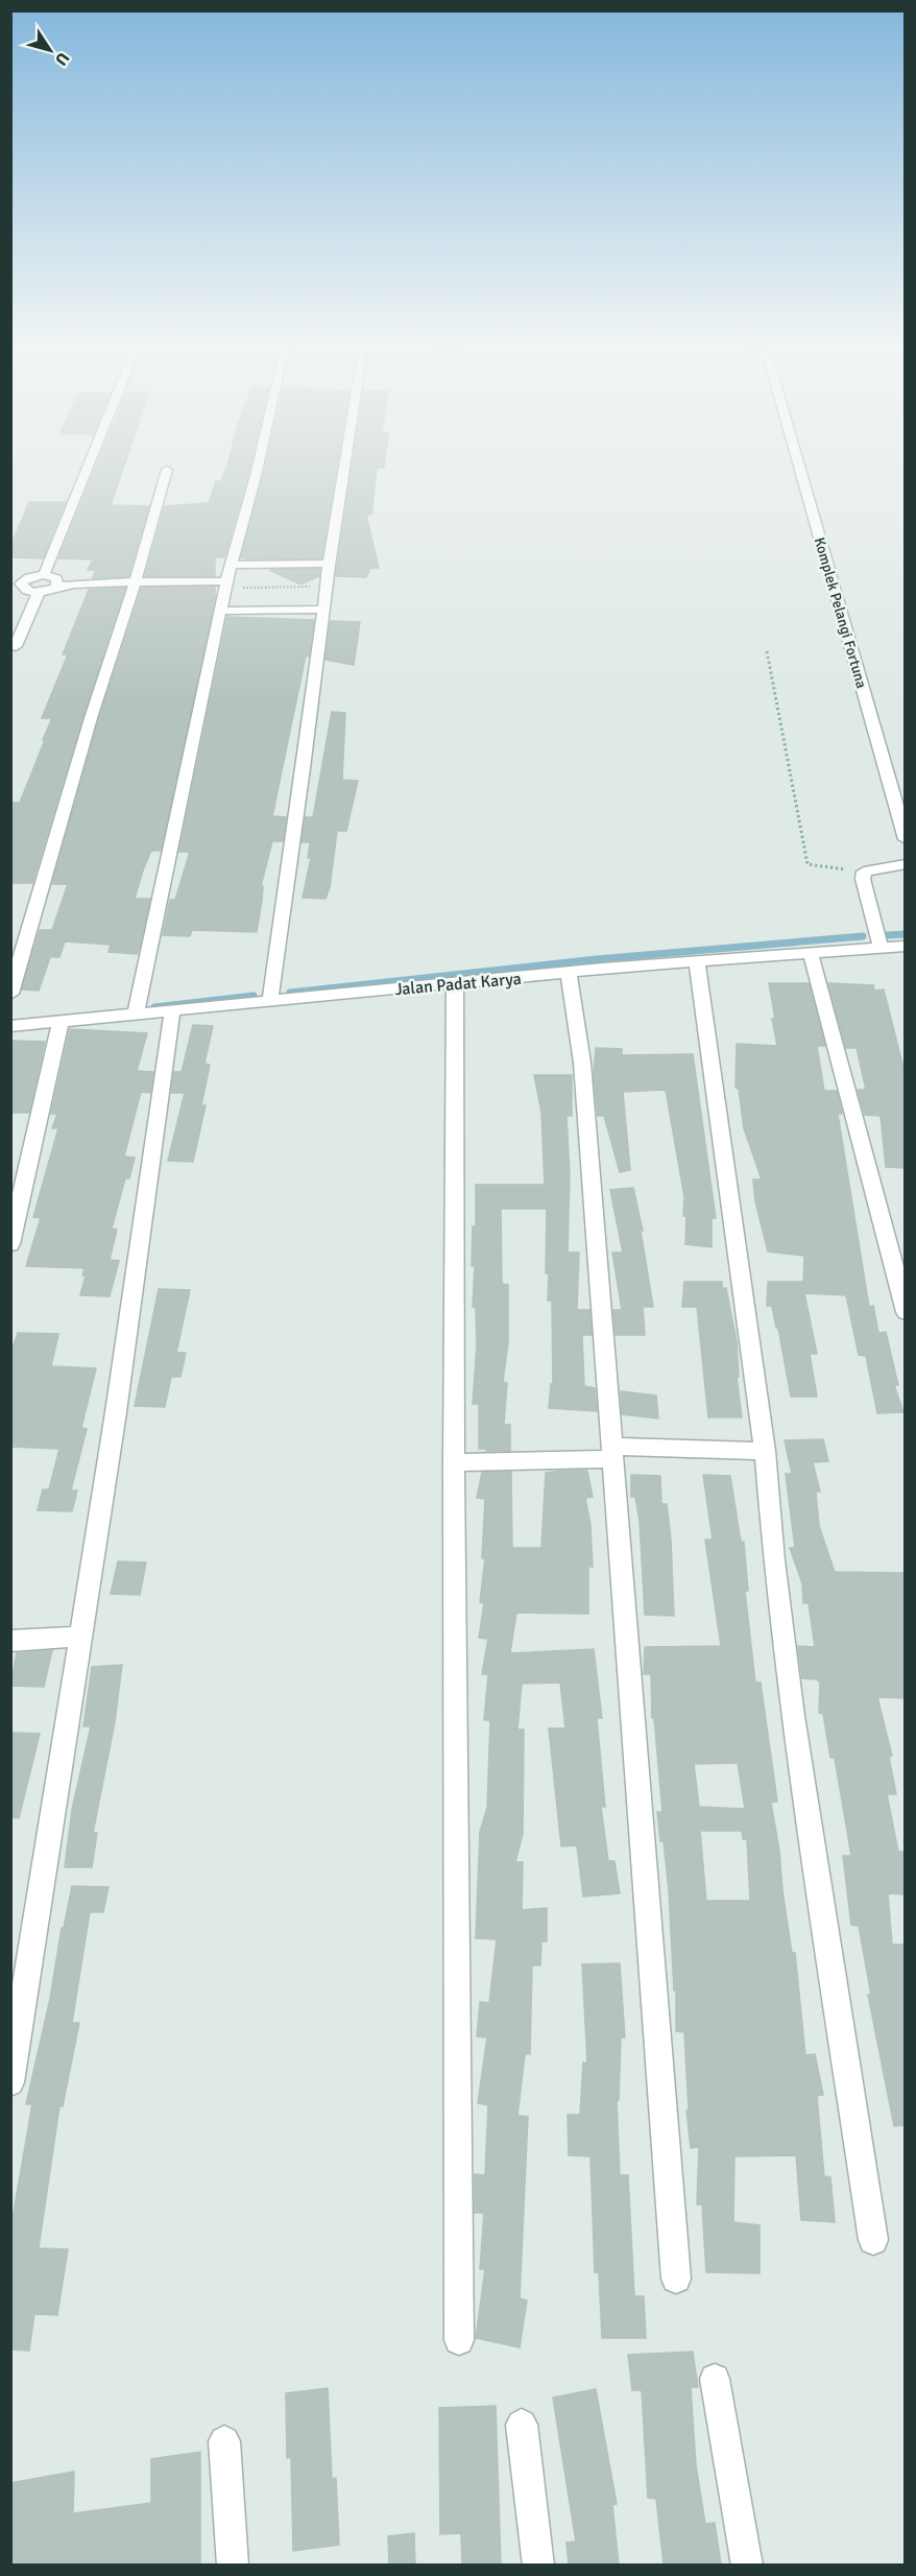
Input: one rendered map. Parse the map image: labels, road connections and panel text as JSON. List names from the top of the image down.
{
  "streets": {
    "street": ["Komplek Pelangi Fortuna", "Jalan Padat Karya"]
  },
  "north": "bottom right"
}
